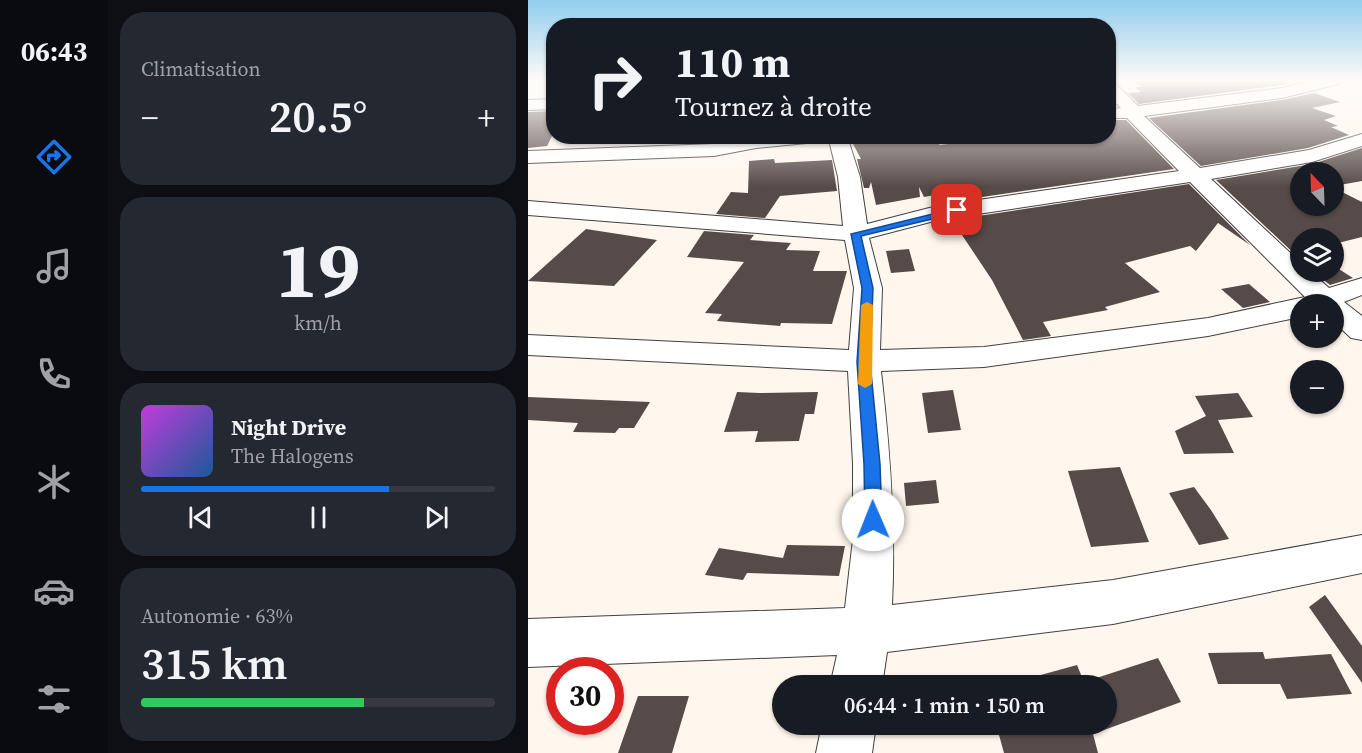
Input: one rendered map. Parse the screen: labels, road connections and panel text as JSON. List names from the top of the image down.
{
  "north": "top left",
  "page": {
    "tabs": "06:43",
    "tile": [
      "Climatisation",
      ["19", "km/h"],
      ["Autonomie · 63%", "315 km"]
    ],
    "turn": ["110 m", "Tournez à droite"],
    "heat": ["−", "20.5°", "+"],
    "map_buttons": ["+", "−"],
    "song": ["Night Drive", "The Halogens"],
    "limit": "30",
    "trip": "06:44 · 1 min · 150 m"
  }
}
